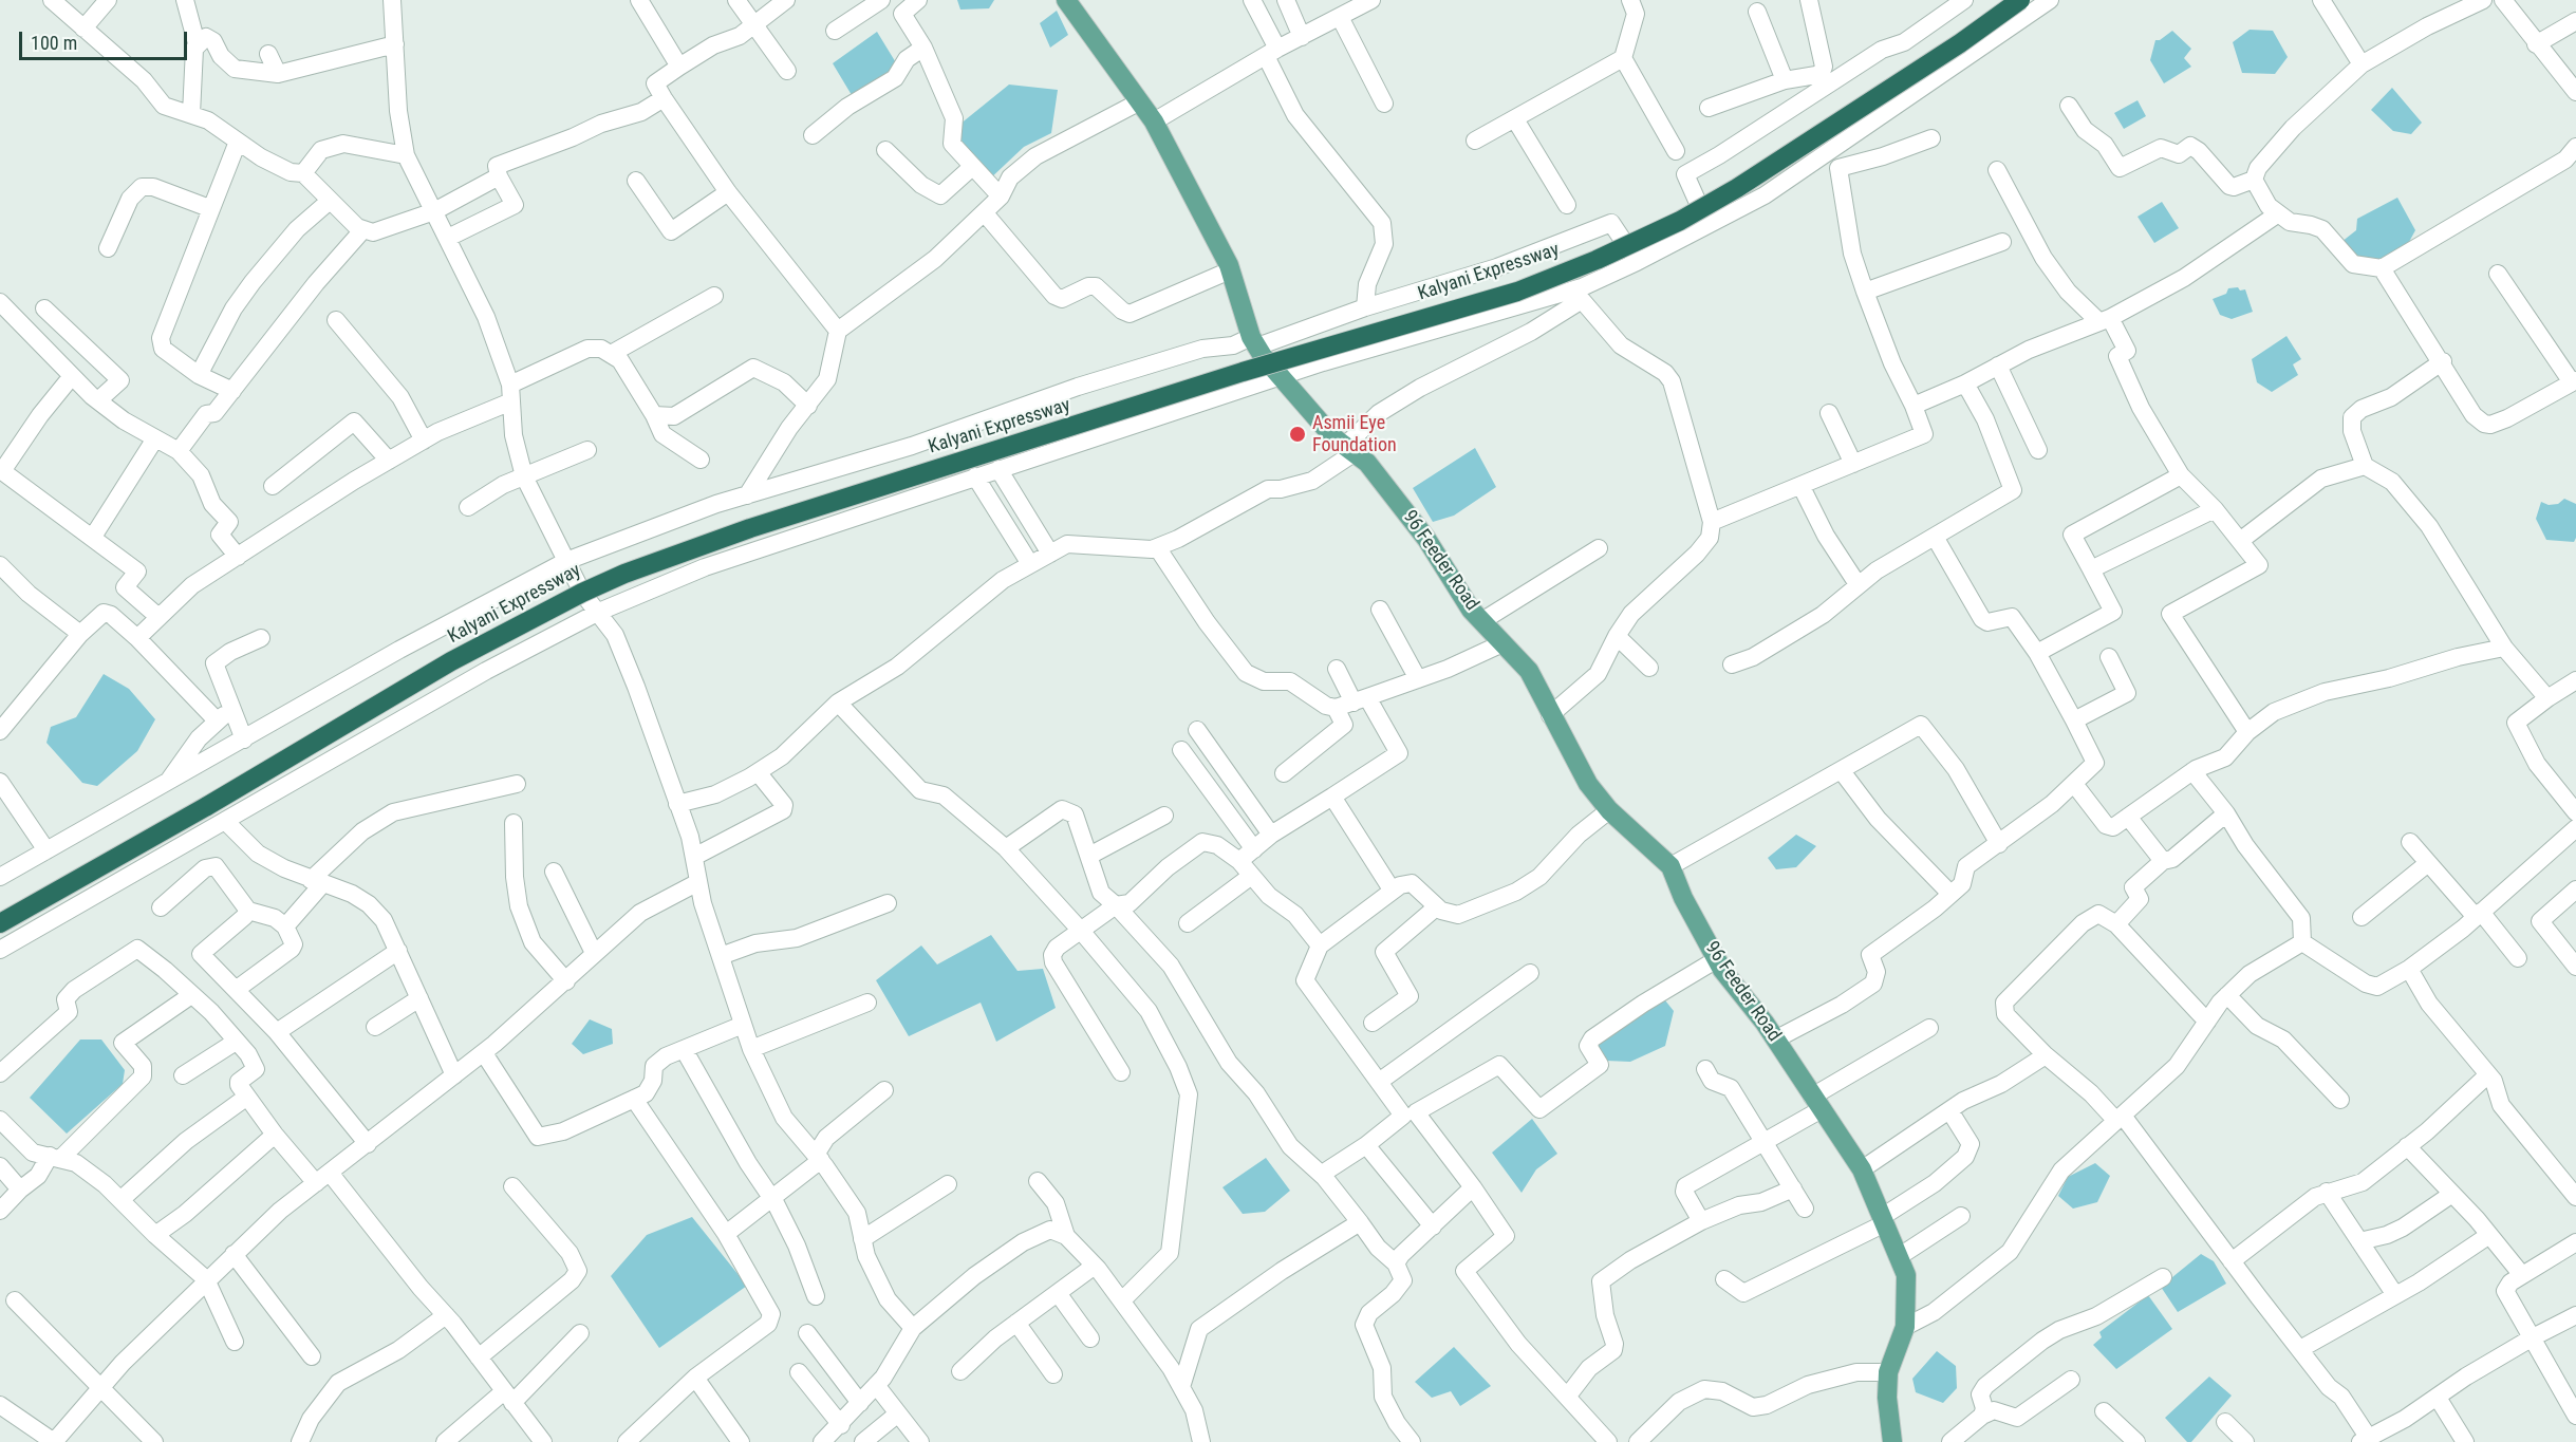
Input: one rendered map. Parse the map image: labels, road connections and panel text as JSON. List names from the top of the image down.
{
  "streets": {
    "highway": ["Kalyani Expressway"],
    "main road": ["96 Feeder Road"]
  },
  "places": ["Asmii Eye Foundation"],
  "scale_bar": "100 m"
}
